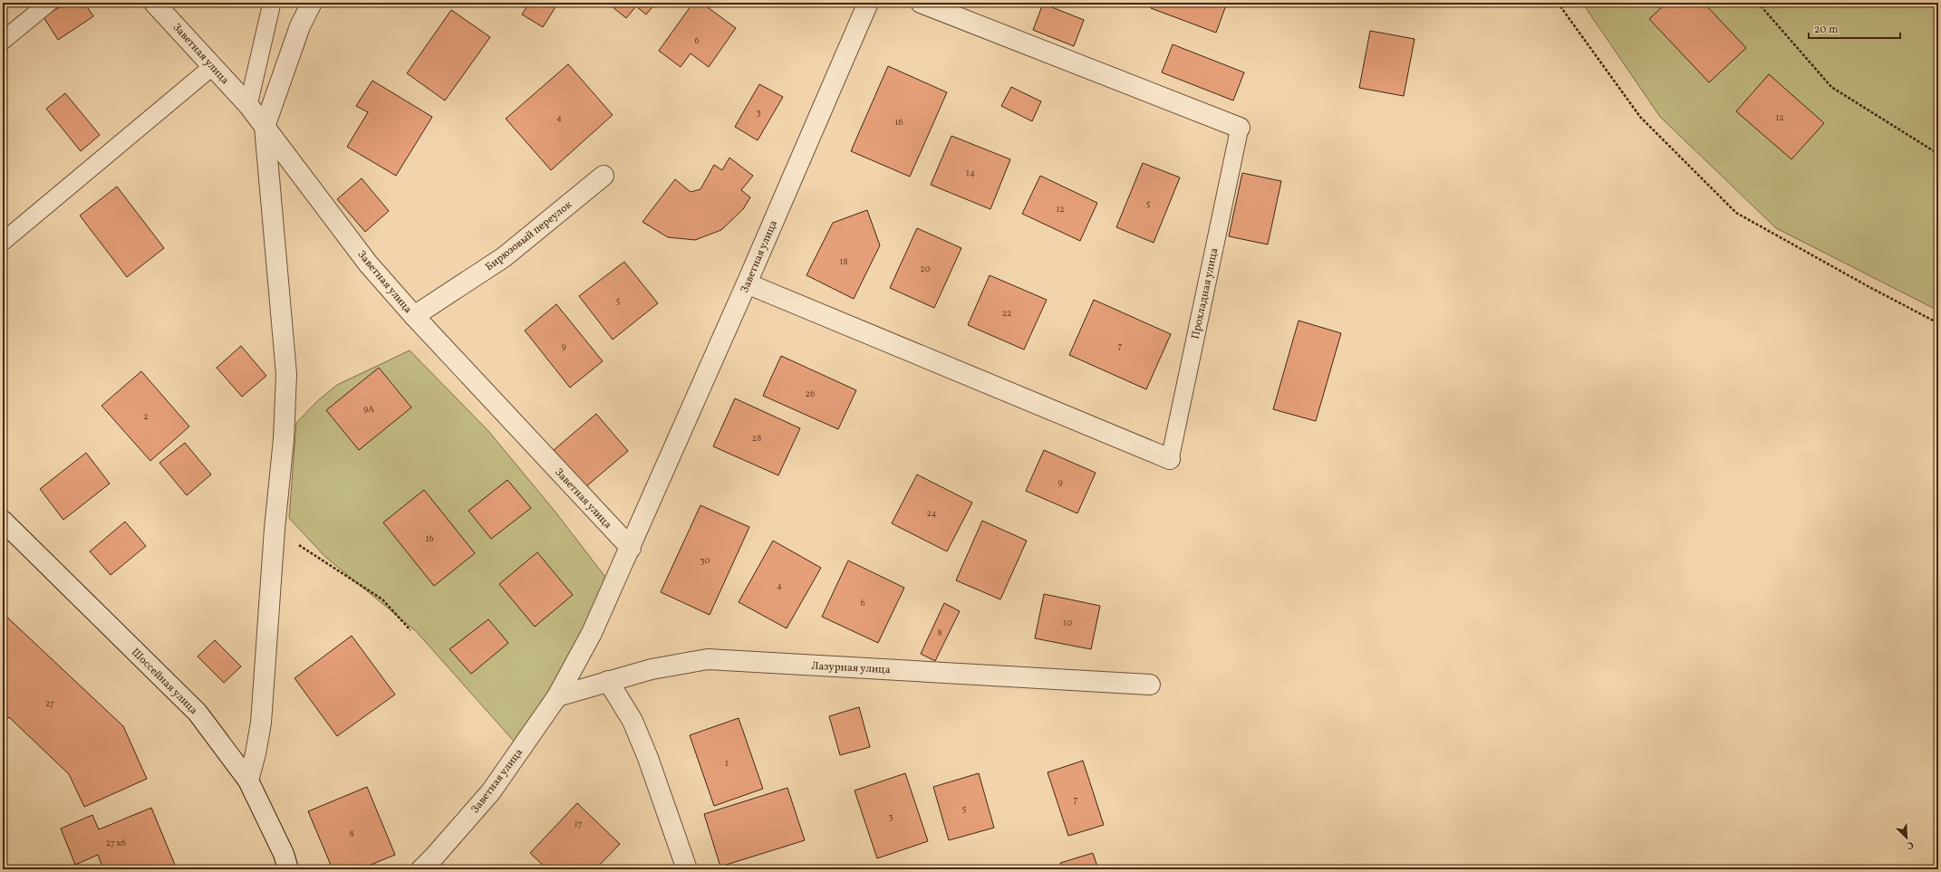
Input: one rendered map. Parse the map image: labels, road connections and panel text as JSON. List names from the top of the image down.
{
  "streets": {
    "street": [
      "Заветная улица",
      "Бирюзовый переулок",
      "Лазурная улица",
      "Шоссейная улица"
    ],
    "lane": ["Прохладная улица"]
  },
  "crossings": [
    ["Заветная улица", "Бирюзовый переулок"],
    ["Заветная улица", "Лазурная улица"]
  ],
  "house_numbers": [
    "6",
    "3",
    "4",
    "12",
    "16",
    "14",
    "5",
    "12",
    "18",
    "20",
    "5",
    "22",
    "7",
    "9",
    "26",
    "9А",
    "2",
    "28",
    "9",
    "24",
    "16",
    "30",
    "4",
    "6",
    "10",
    "8",
    "27",
    "1",
    "7",
    "5",
    "3",
    "17",
    "8",
    "27 к6"
  ],
  "scale_bar": "20 m",
  "north": "bottom right"
}
